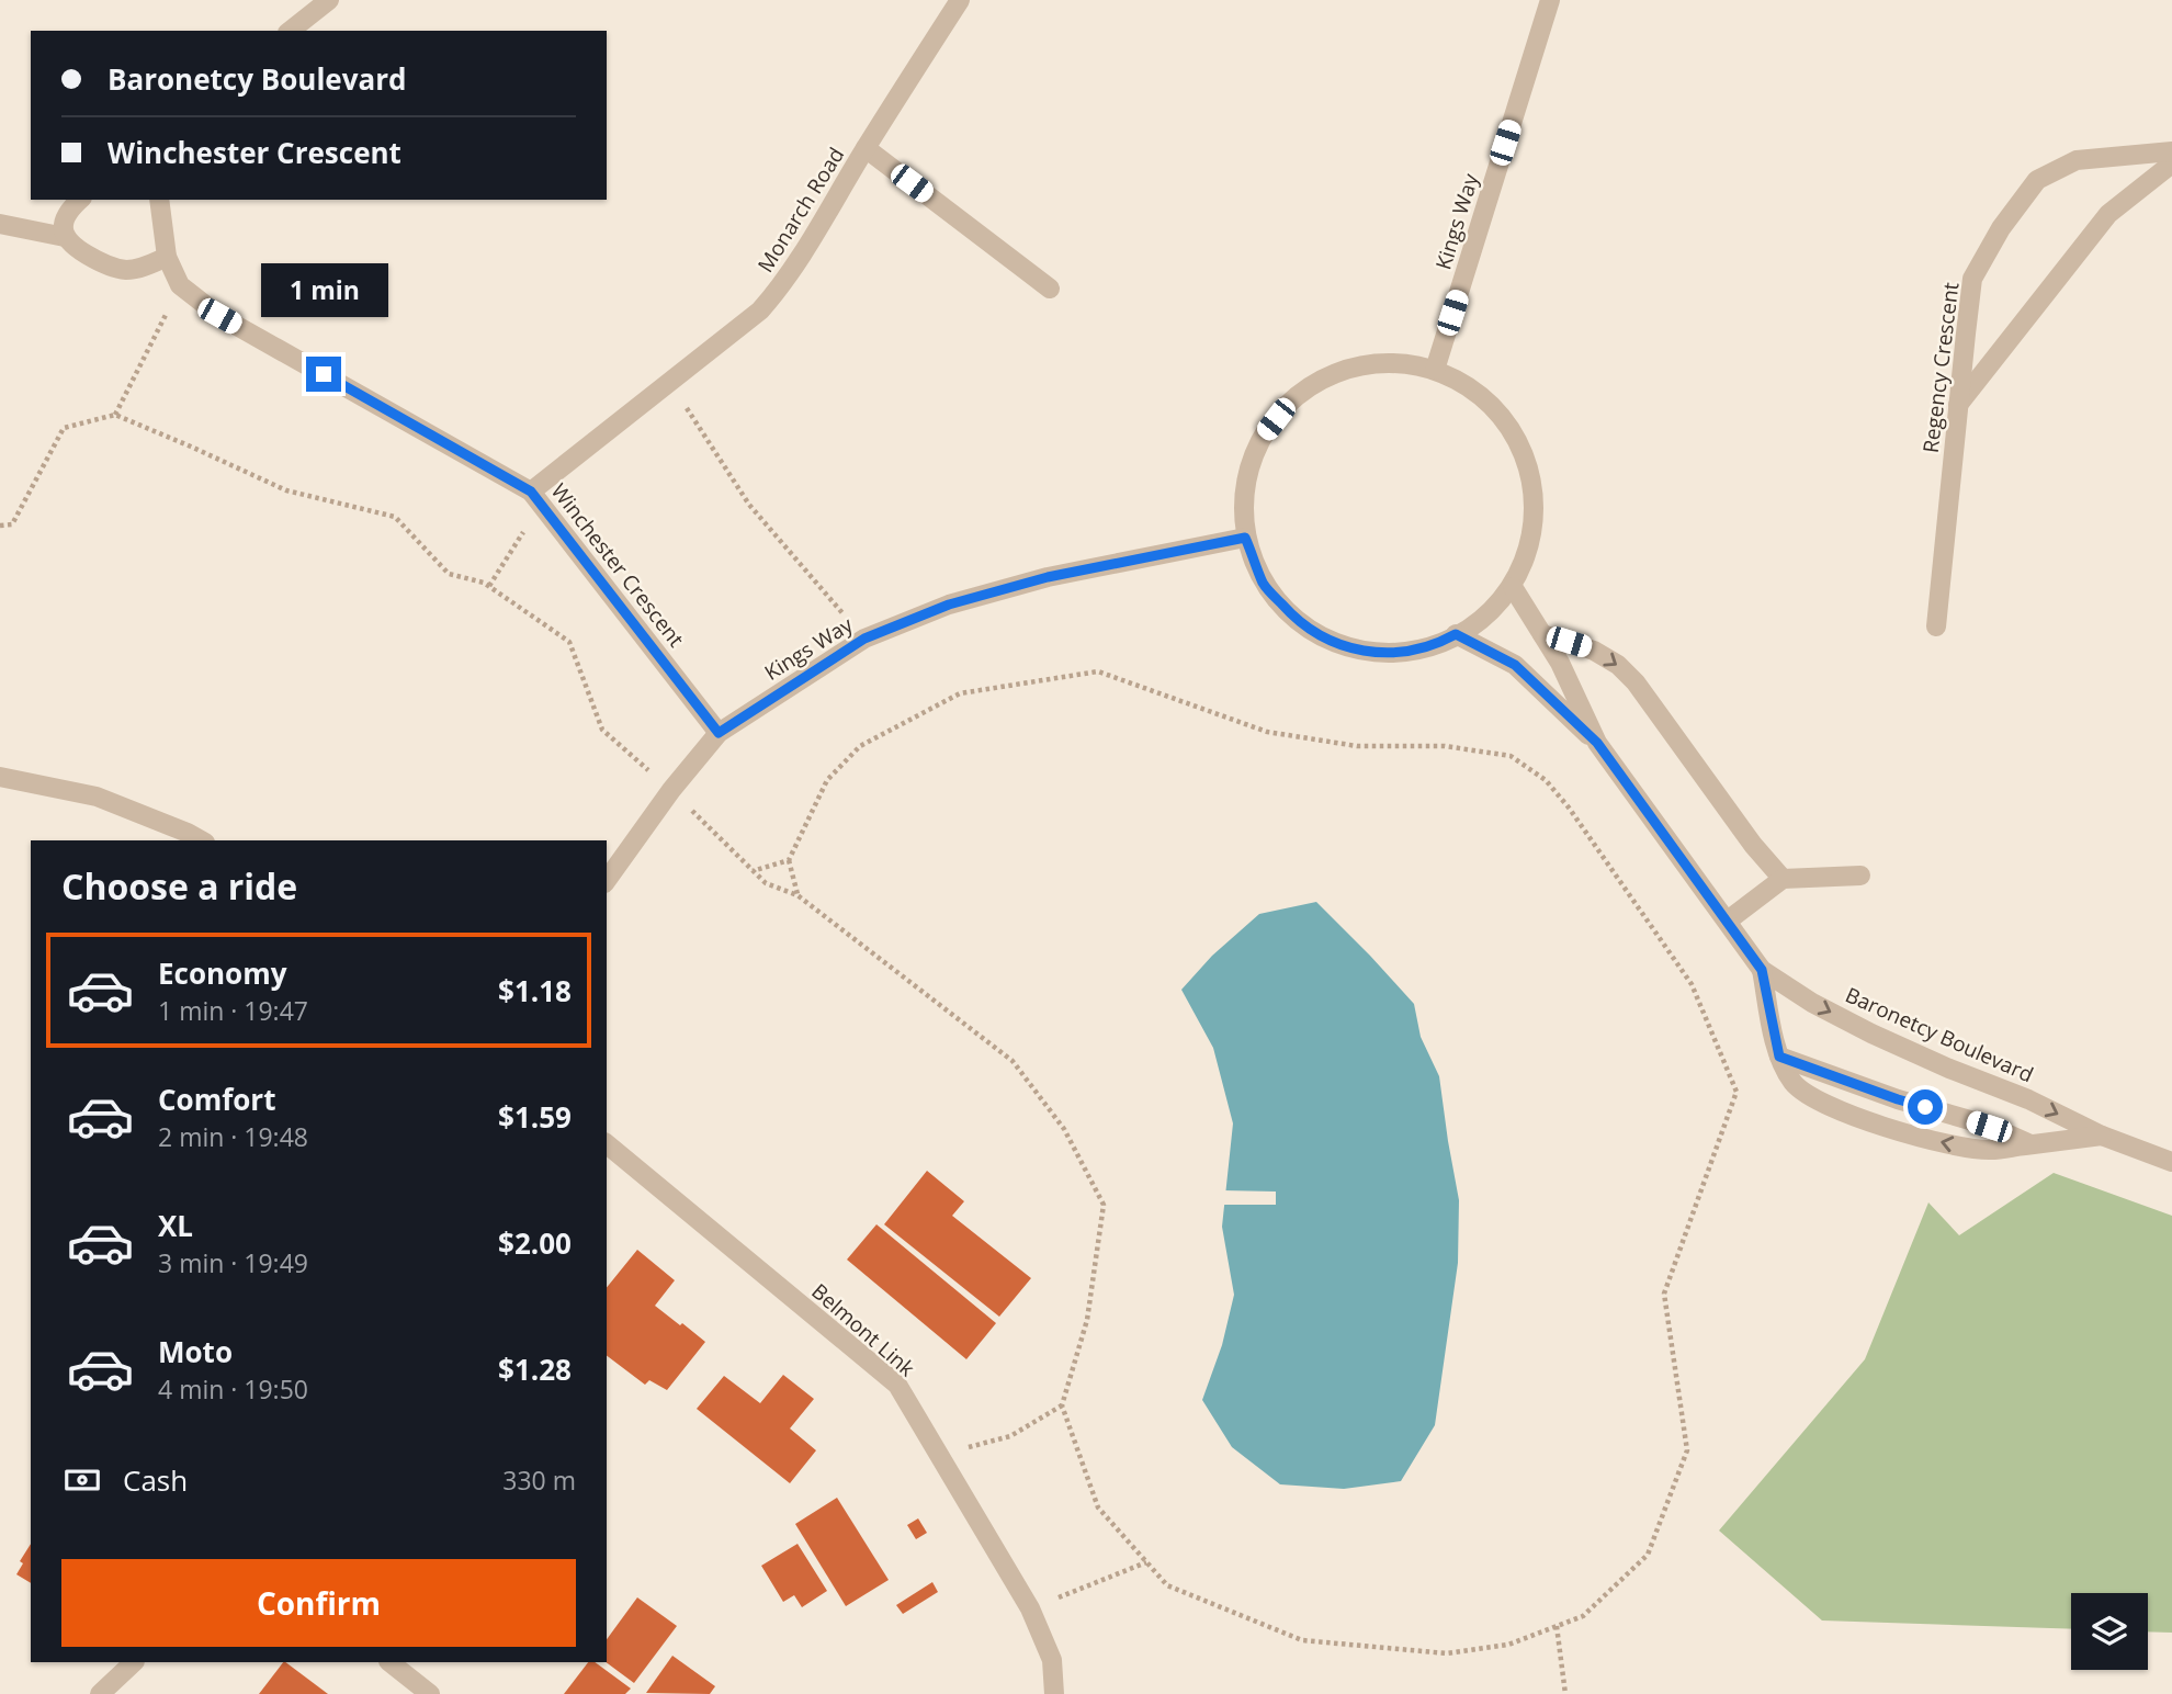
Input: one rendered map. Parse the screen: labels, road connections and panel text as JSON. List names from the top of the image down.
{
  "streets": {
    "street": [
      "Monarch Road",
      "Kings Way",
      "Regency Crescent",
      "Winchester Crescent",
      "Baronetcy Boulevard",
      "Belmont Link"
    ]
  },
  "crossings": [
    ["Monarch Road", "Winchester Crescent"],
    ["Kings Way", "Winchester Crescent"]
  ],
  "page": {
    "banner": ["Baronetcy Boulevard", "Winchester Crescent"],
    "bubble": "1 min",
    "heading": "Choose a ride",
    "list": [
      {
        "name": "Economy",
        "note": "1 min · 19:47",
        "value": "$1.18"
      },
      {
        "name": "Comfort",
        "note": "2 min · 19:48",
        "value": "$1.59"
      },
      {
        "name": "XL",
        "note": "3 min · 19:49",
        "value": "$2.00"
      },
      {
        "name": "Moto",
        "note": "4 min · 19:50",
        "value": "$1.28"
      }
    ],
    "pay": ["Cash", "330 m"],
    "buttons": "Confirm"
  }
}
